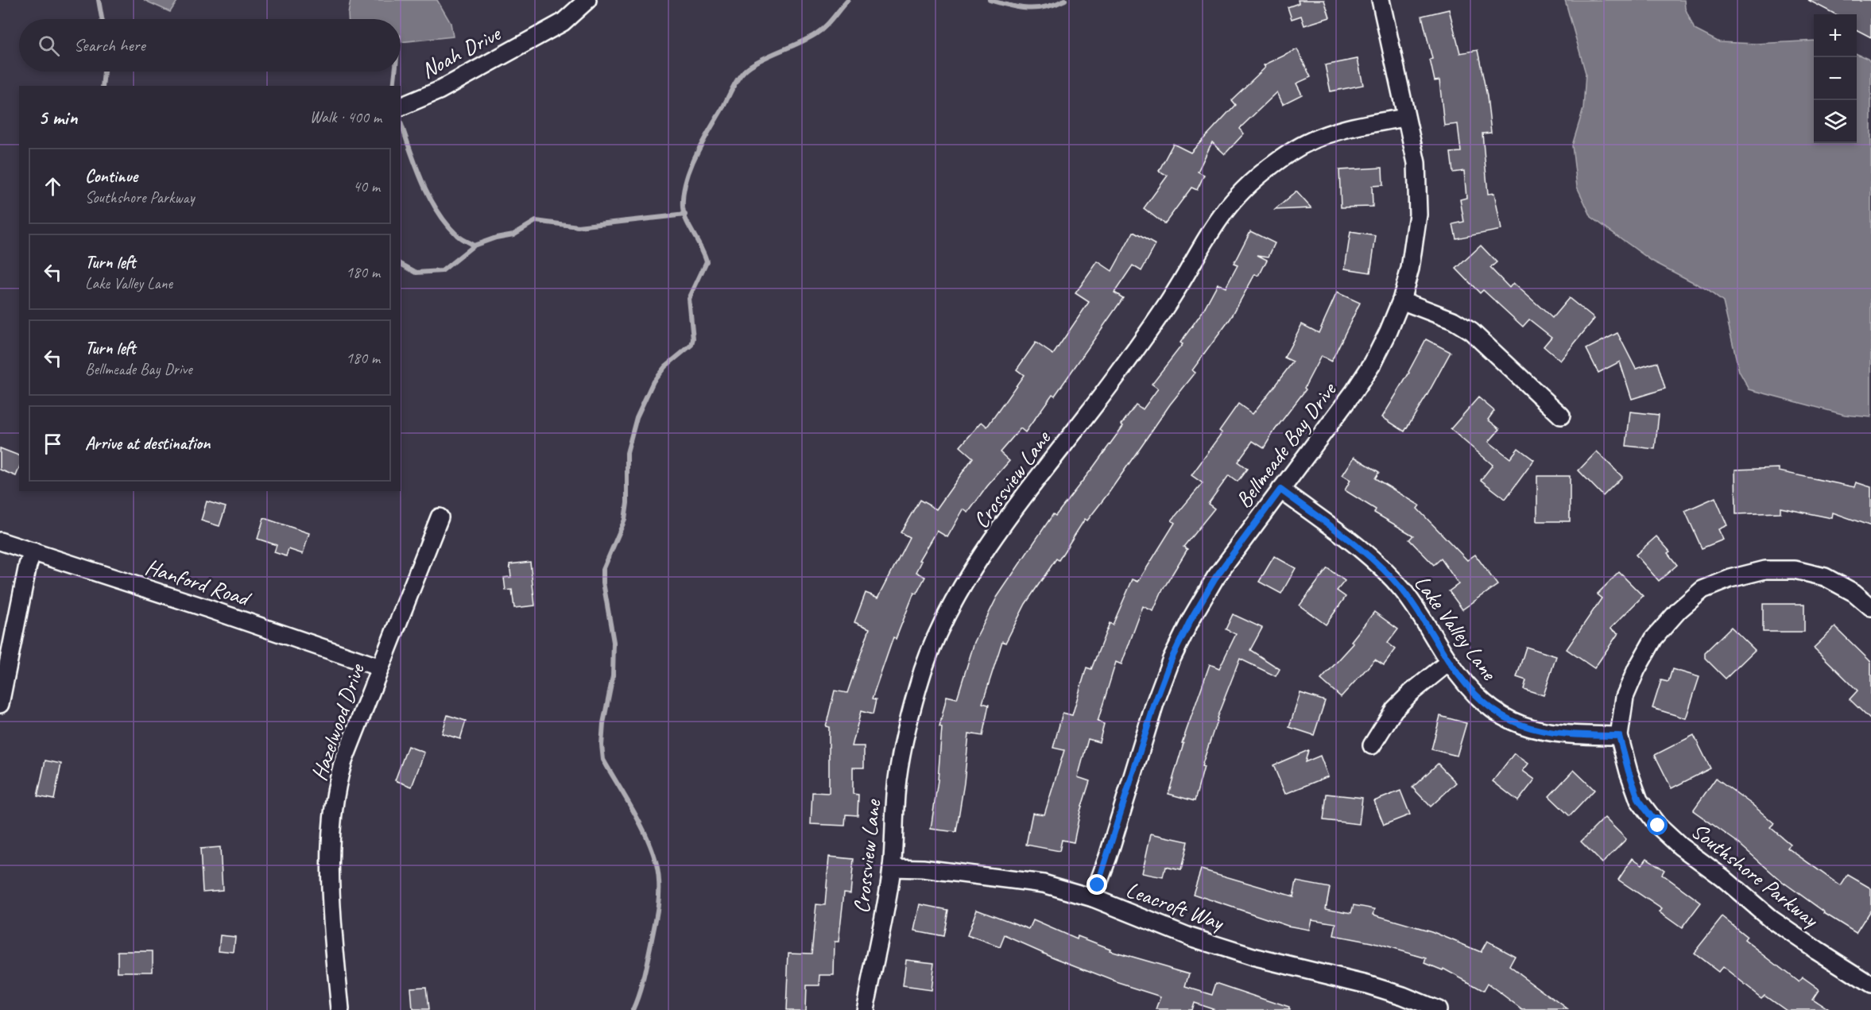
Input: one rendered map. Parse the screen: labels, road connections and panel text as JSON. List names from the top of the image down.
{
  "streets": {
    "street": [
      "Noah Drive",
      "Bellmeade Bay Drive",
      "Crossview Lane",
      "Hanford Road",
      "Lake Valley Lane",
      "Hazelwood Drive",
      "Southshore Parkway",
      "Leacroft Way"
    ]
  },
  "crossings": [
    ["Bellmeade Bay Drive", "Crossview Lane"],
    ["Bellmeade Bay Drive", "Lake Valley Lane"],
    ["Bellmeade Bay Drive", "Leacroft Way"],
    ["Crossview Lane", "Leacroft Way"],
    ["Hanford Road", "Hazelwood Drive"],
    ["Lake Valley Lane", "Southshore Parkway"]
  ],
  "page": {
    "map_buttons": ["+", "−"],
    "search": "Search here",
    "heading": ["5 min", "Walk · 400 m"],
    "list": [
      ["Continue", "Southshore Parkway", "40 m"],
      ["Turn left", "Lake Valley Lane", "180 m"],
      ["Turn left", "Bellmeade Bay Drive", "180 m"],
      "Arrive at destination"
    ]
  }
}
